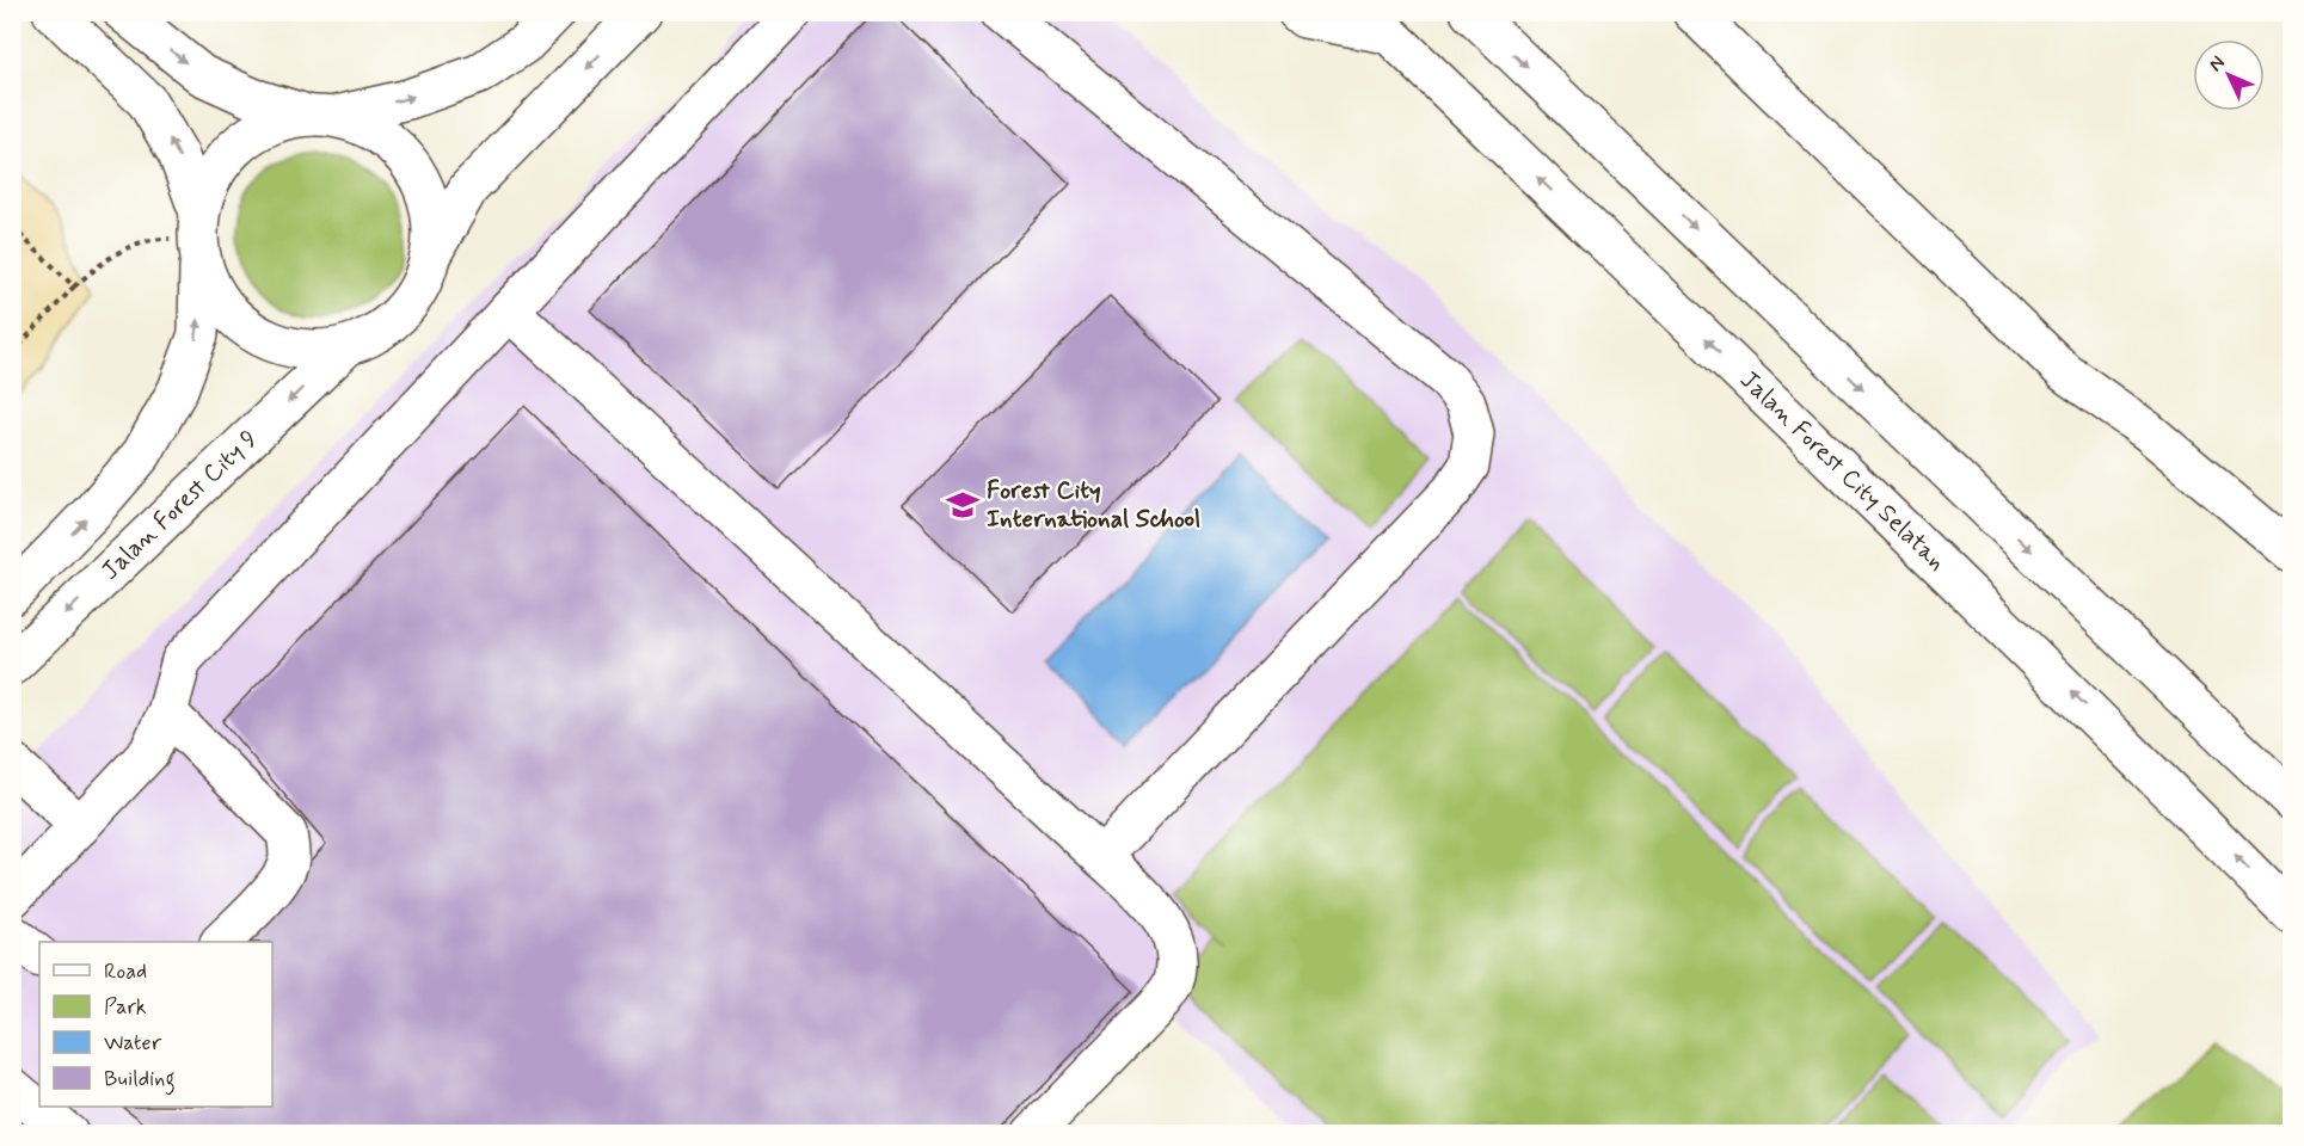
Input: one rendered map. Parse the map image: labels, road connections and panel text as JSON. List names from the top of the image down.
{
  "streets": {
    "street": ["Jalan Forest City Selatan", "Jalan Forest City 9"]
  },
  "places": {
    "school or university": ["Forest City International School"]
  },
  "legend": [
    "Road",
    "Park",
    "Water",
    "Building"
  ],
  "north": "top left"
}
